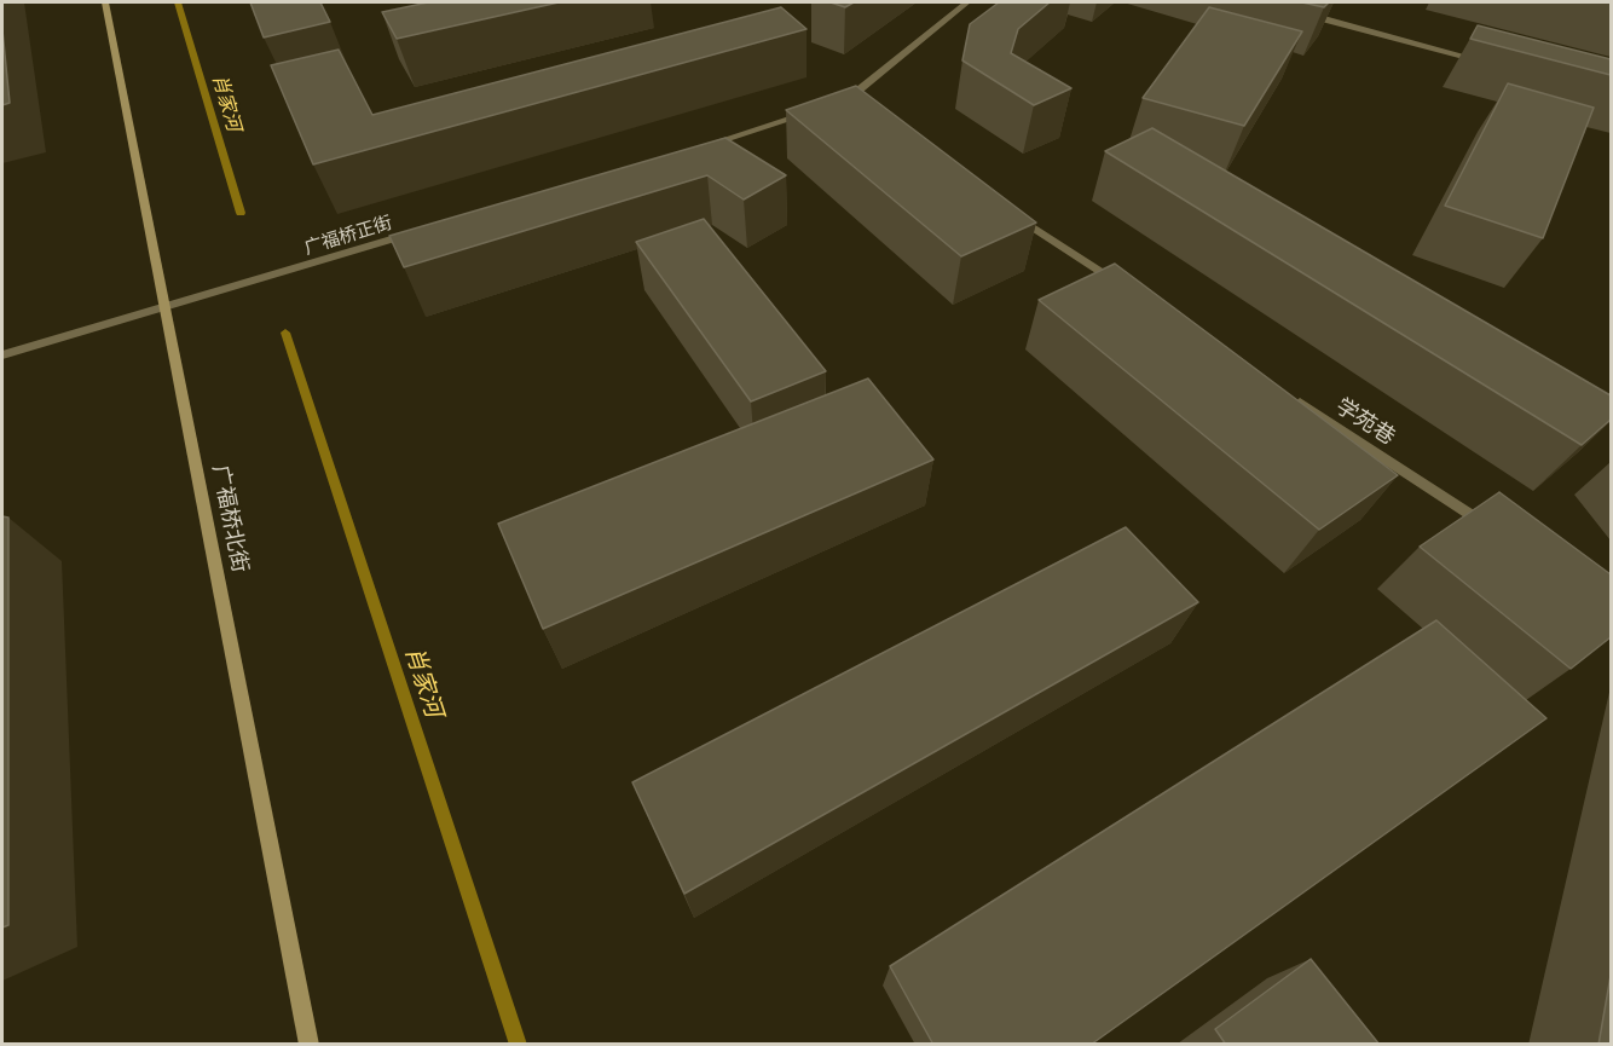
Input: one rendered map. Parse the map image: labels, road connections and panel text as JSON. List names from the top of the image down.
{
  "streets": {
    "main road": ["广福桥北街"],
    "street": ["广福桥正街", "学苑巷"]
  },
  "crossings": [
    ["广福桥正街", "广福桥北街"]
  ],
  "water": ["肖家河"]
}
